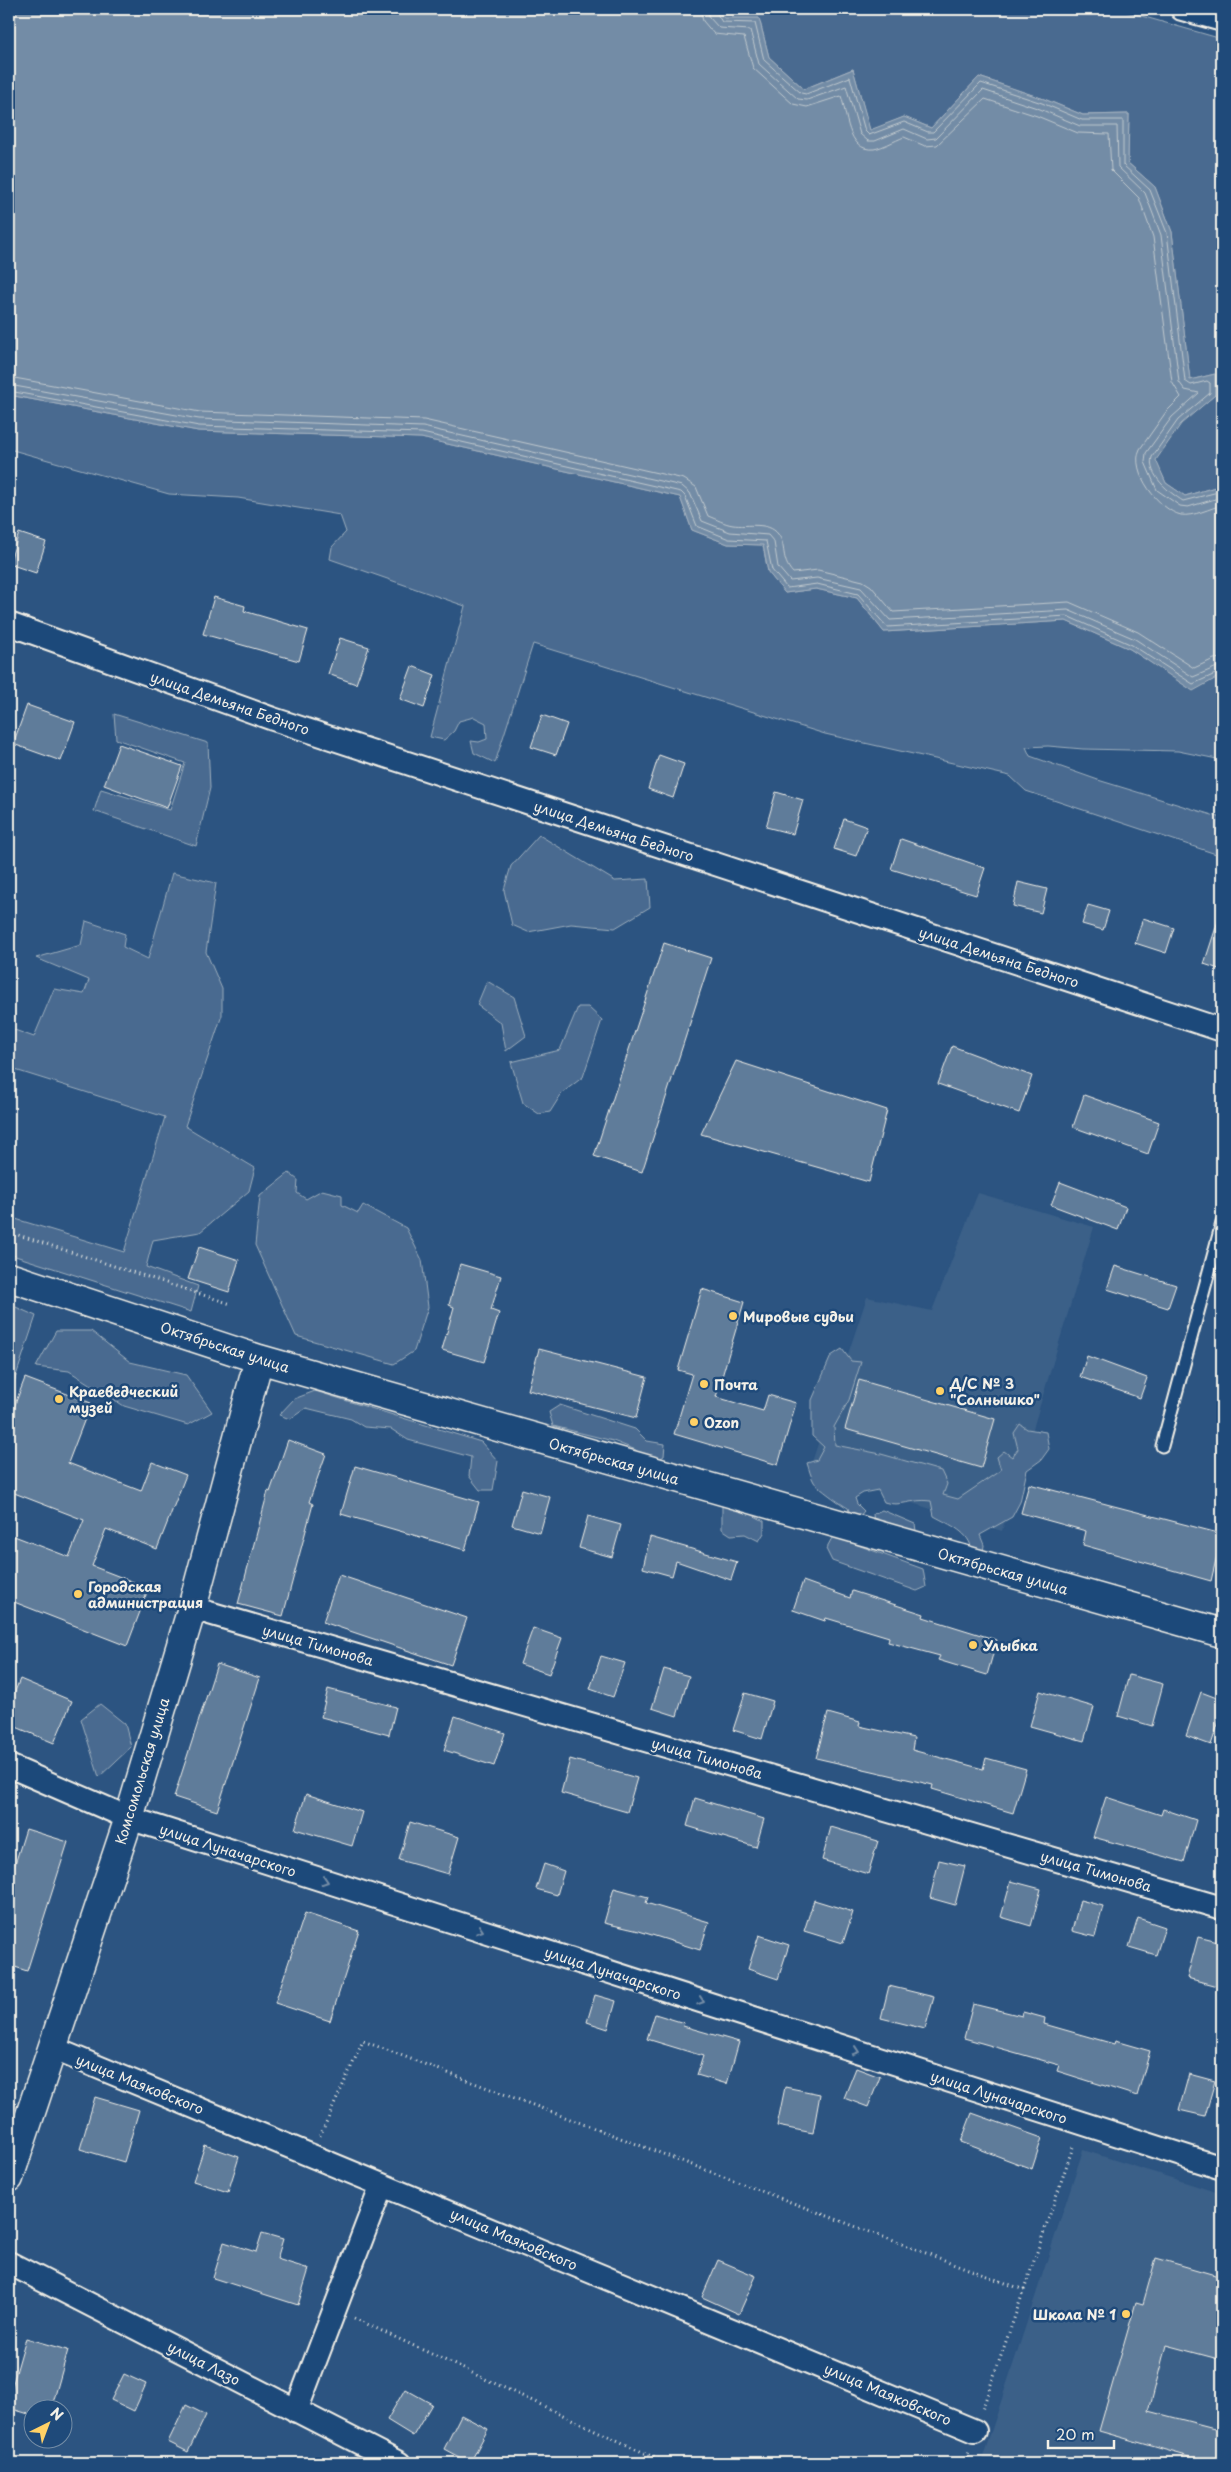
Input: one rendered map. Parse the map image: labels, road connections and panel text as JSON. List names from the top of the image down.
{
  "streets": {
    "street": [
      "улица Демьяна Бедного",
      "Октябрьская улица",
      "улица Тимонова",
      "Комсомольская улица",
      "улица Луначарского",
      "улица Маяковского",
      "улица Лазо"
    ]
  },
  "crossings": [
    ["Октябрьская улица", "Комсомольская улица"],
    ["улица Тимонова", "Комсомольская улица"],
    ["Комсомольская улица", "улица Луначарского"],
    ["Комсомольская улица", "улица Маяковского"]
  ],
  "one_way": ["улица Луначарского"],
  "places": [
    "Мировые судьи",
    "Почта",
    "Д/С № 3 \"Солнышко\"",
    "Краеведческий музей",
    "Ozon",
    "Городская администрация",
    "Улыбка",
    "Школа № 1"
  ],
  "scale_bar": "20 m",
  "north": "top right"
}
